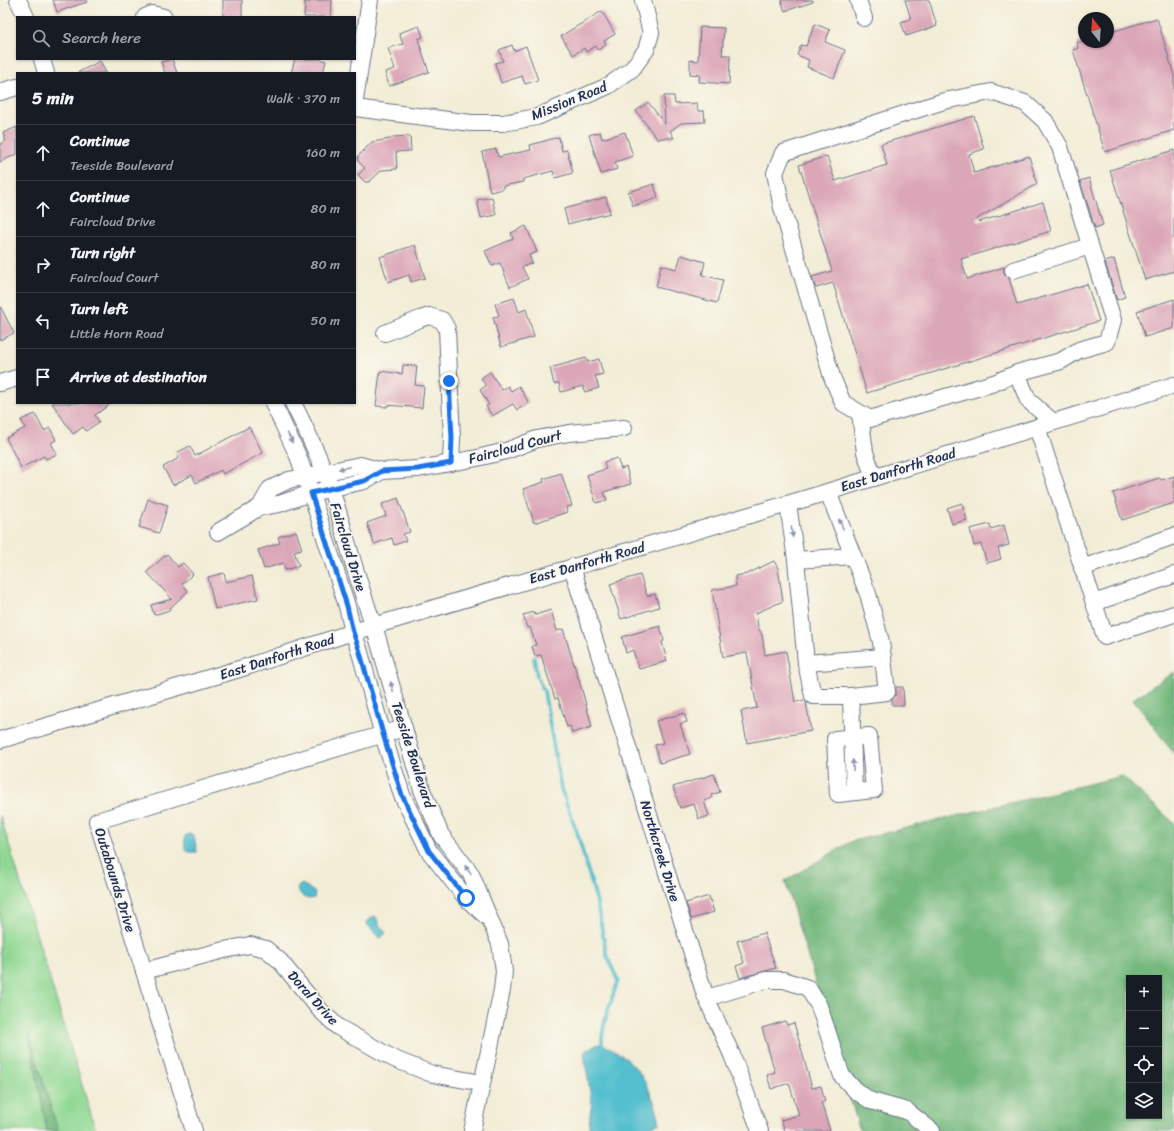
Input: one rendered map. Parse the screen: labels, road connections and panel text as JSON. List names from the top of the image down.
{
  "streets": {
    "street": [
      "Mission Road",
      "Faircloud Court",
      "East Danforth Road",
      "Faircloud Drive",
      "Teeside Boulevard",
      "Northcreek Drive",
      "Outabounds Drive",
      "Doral Drive"
    ]
  },
  "crossings": [
    ["Faircloud Court", "Faircloud Drive"],
    ["East Danforth Road", "Faircloud Drive"],
    ["East Danforth Road", "Teeside Boulevard"],
    ["East Danforth Road", "Northcreek Drive"],
    ["Faircloud Drive", "Teeside Boulevard"],
    ["Teeside Boulevard", "Outabounds Drive"],
    ["Teeside Boulevard", "Doral Drive"],
    ["Outabounds Drive", "Doral Drive"]
  ],
  "north": "top",
  "page": {
    "search": "Search here",
    "heading": ["5 min", "Walk · 370 m"],
    "list": [
      ["Continue", "Teeside Boulevard", "160 m"],
      ["Continue", "Faircloud Drive", "80 m"],
      ["Turn right", "Faircloud Court", "80 m"],
      ["Turn left", "Little Horn Road", "50 m"],
      "Arrive at destination"
    ],
    "map_buttons": ["+", "−"]
  }
}
